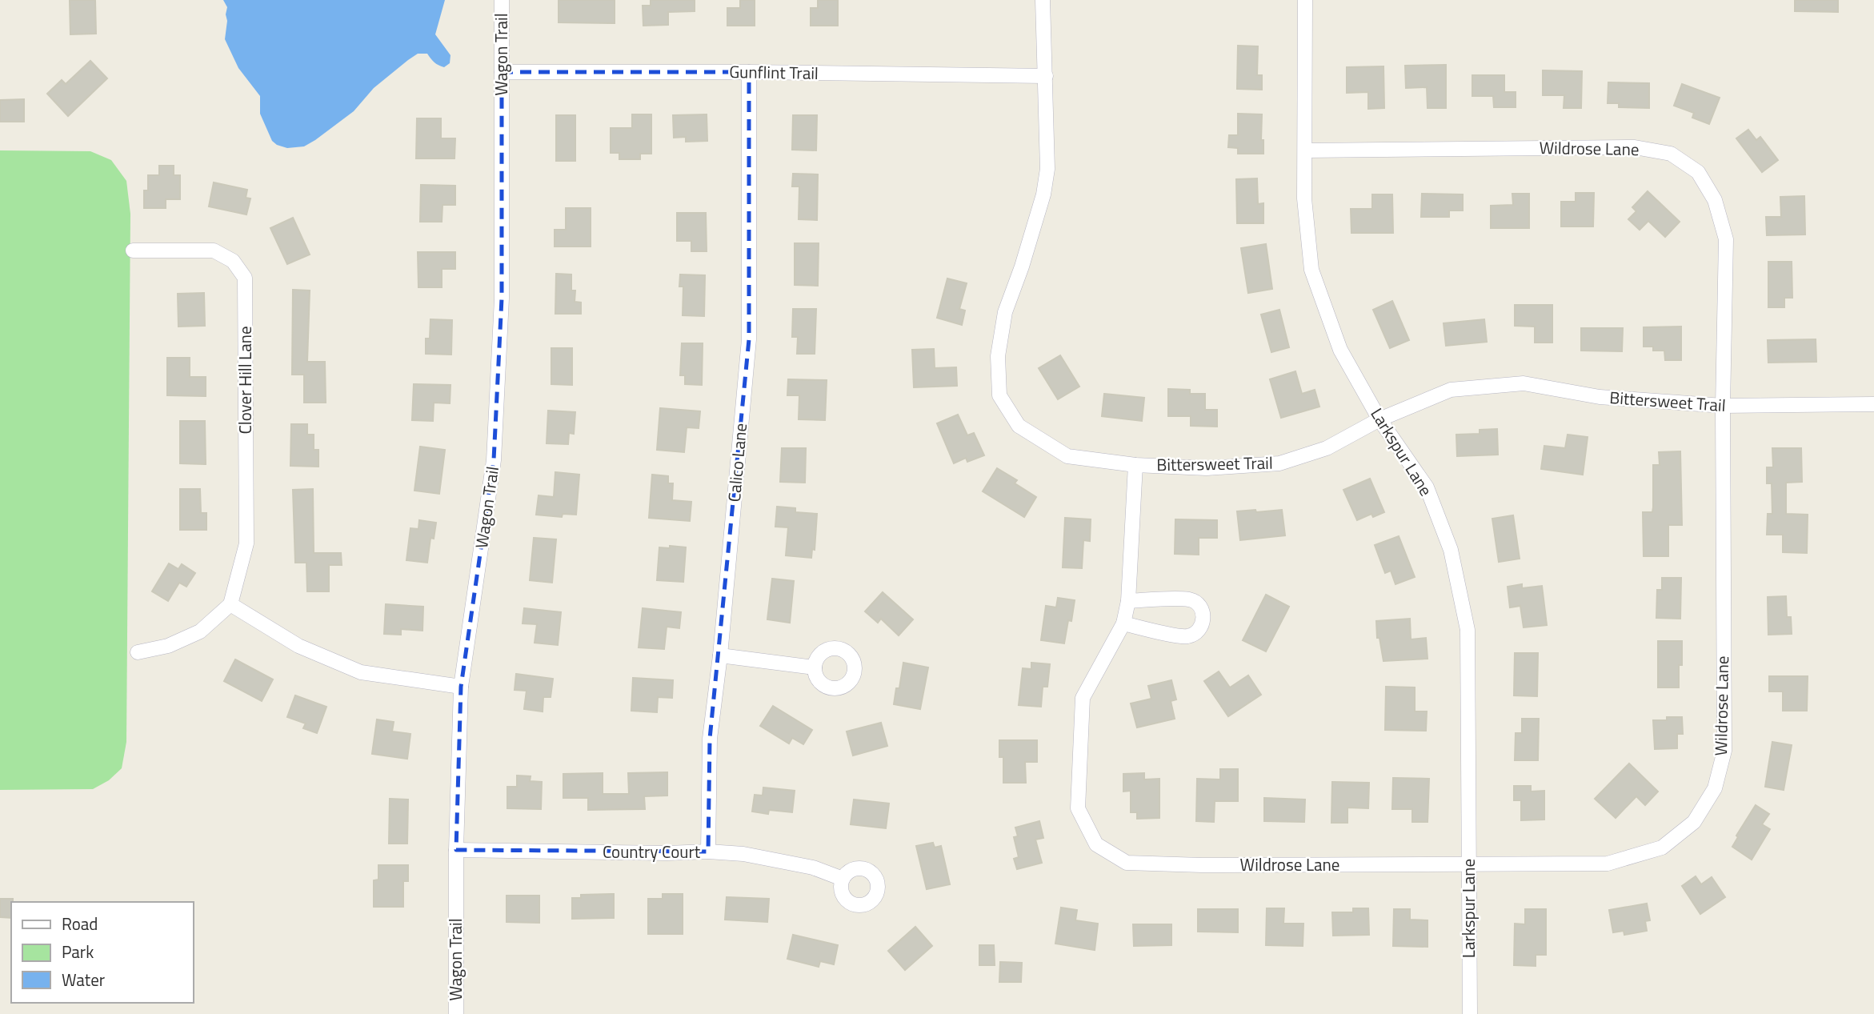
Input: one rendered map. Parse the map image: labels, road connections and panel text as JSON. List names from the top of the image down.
{
  "streets": {
    "street": [
      "Wagon Trail",
      "Gunflint Trail",
      "Wildrose Lane",
      "Clover Hill Lane",
      "Bittersweet Trail",
      "Larkspur Lane",
      "Calico Lane",
      "Country Court"
    ]
  },
  "crossings": [
    ["Wagon Trail", "Gunflint Trail"],
    ["Wagon Trail", "Country Court"],
    ["Gunflint Trail", "Bittersweet Trail"],
    ["Gunflint Trail", "Calico Lane"],
    ["Wildrose Lane", "Bittersweet Trail"],
    ["Wildrose Lane", "Larkspur Lane"],
    ["Bittersweet Trail", "Larkspur Lane"],
    ["Calico Lane", "Country Court"]
  ],
  "legend": ["Road", "Park", "Water"]
}
